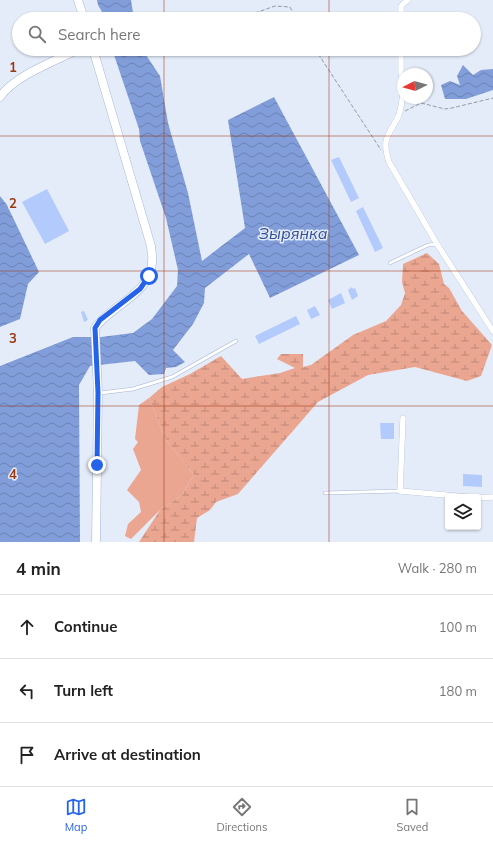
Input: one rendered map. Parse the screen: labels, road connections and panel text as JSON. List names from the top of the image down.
{
  "water": ["Зырянка"],
  "north": "left",
  "page": {
    "search": "Search here",
    "heading": ["4 min", "Walk · 280 m"],
    "list": [
      ["Continue", "100 m"],
      ["Turn left", "180 m"],
      "Arrive at destination"
    ],
    "nav": ["Map", "Directions", "Saved"]
  },
  "grid": {
    "rows": [
      "1",
      "2",
      "3",
      "4"
    ]
  }
}
